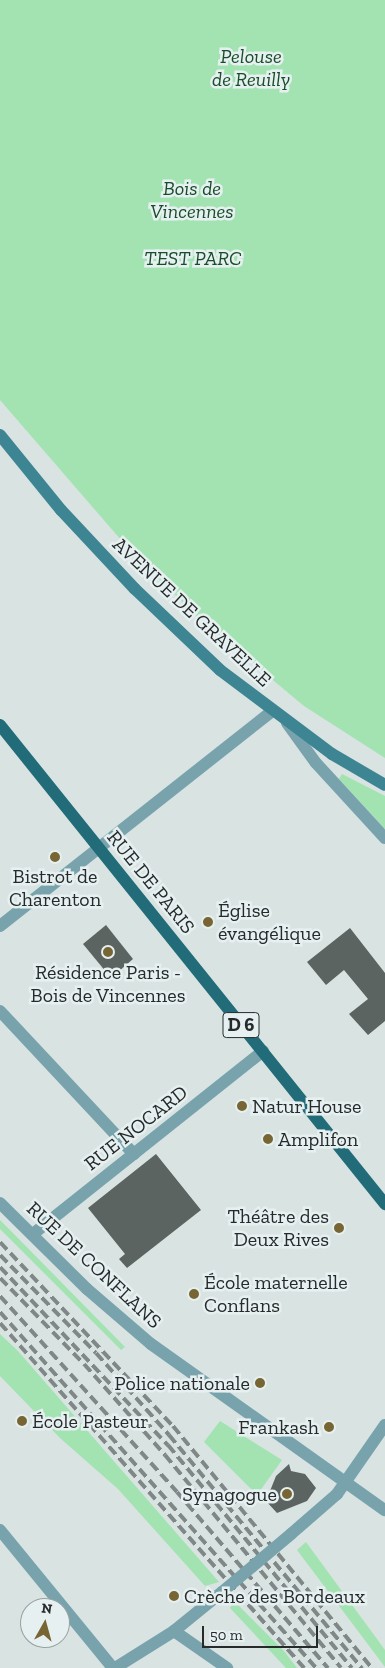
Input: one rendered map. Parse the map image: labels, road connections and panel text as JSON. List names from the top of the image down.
{
  "streets": {
    "main road": ["RUE DE PARIS", "D 6"],
    "street": ["AVENUE DE GRAVELLE", "RUE NOCARD", "RUE DE CONFLANS"]
  },
  "crossings": [
    ["RUE DE PARIS", "RUE NOCARD"],
    ["RUE NOCARD", "RUE DE CONFLANS"]
  ],
  "parks": ["Pelouse de Reuilly", "Bois de Vincennes", "TEST PARC"],
  "places": [
    "Bistrot de Charenton",
    "Église évangélique",
    "Résidence Paris - Bois de Vincennes",
    "Natur House",
    "Amplifon",
    "Théâtre des Deux Rives",
    "École maternelle Conflans",
    "Police nationale",
    "École Pasteur",
    "Frankash",
    "Synagogue",
    "Crèche des Bordeaux"
  ],
  "scale_bar": "50 m",
  "north": "top"
}
